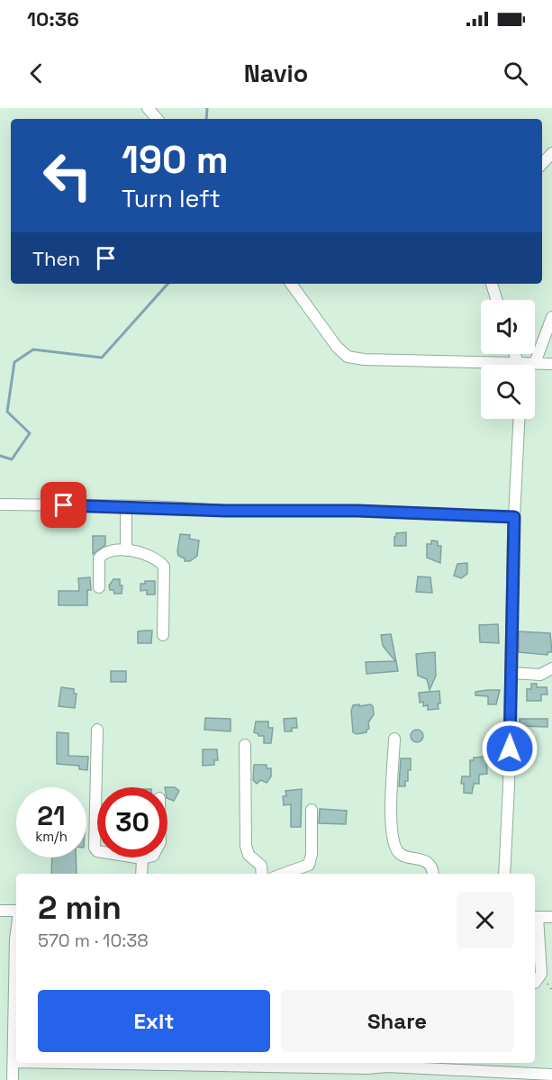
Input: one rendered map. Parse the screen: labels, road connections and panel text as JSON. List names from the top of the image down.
{
  "page": {
    "status": "10:36",
    "header": "Navio",
    "turn": ["190 m", "Turn left"],
    "then": "Then",
    "speed": "21 km/h",
    "limit": "30",
    "heading": ["2 min", "570 m · 10:38"],
    "buttons": ["Exit", "Share"]
  }
}
